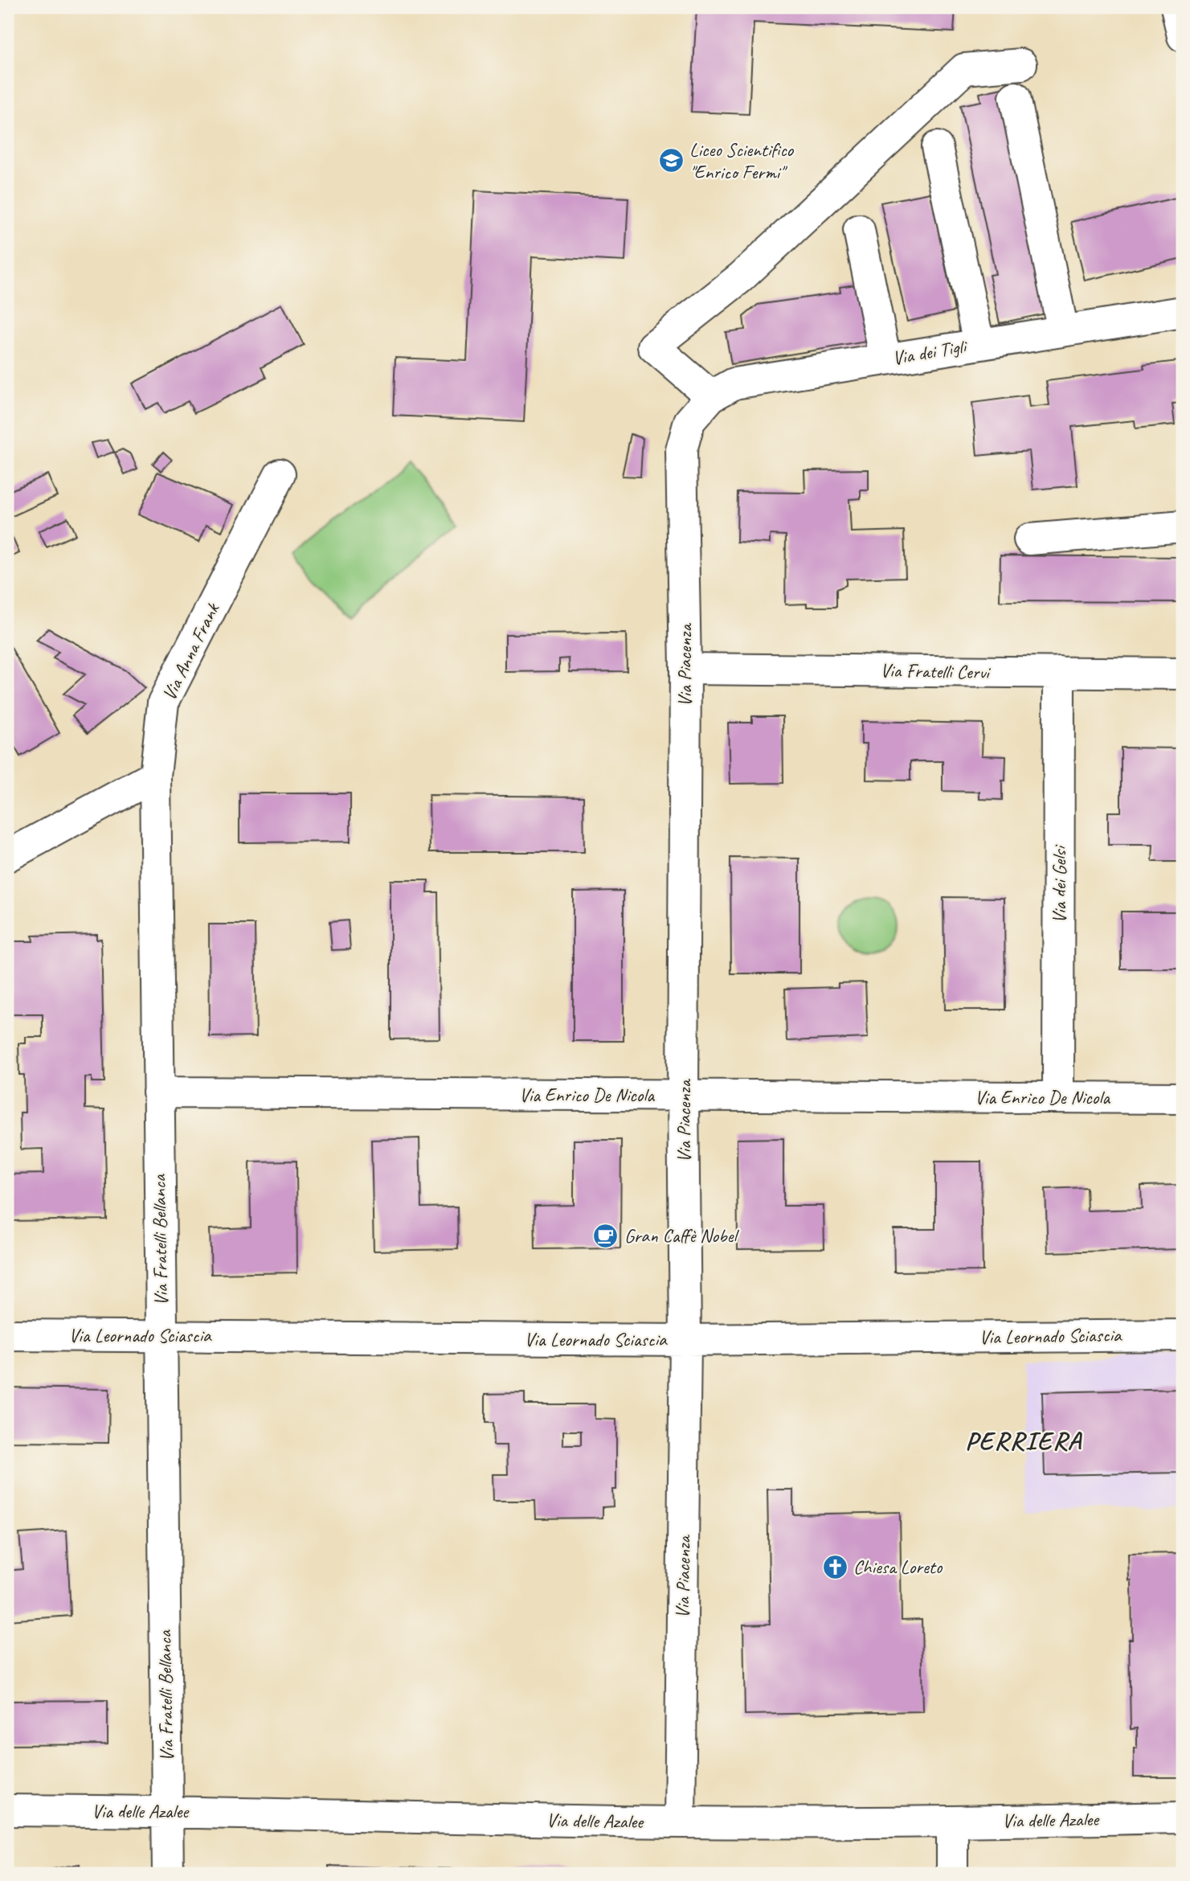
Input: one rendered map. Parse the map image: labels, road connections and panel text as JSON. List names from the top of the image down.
{
  "streets": {
    "street": [
      "Via dei Tigli",
      "Via Anna Frank",
      "Via Piacenza",
      "Via Fratelli Cervi",
      "Via dei Gelsi",
      "Via Enrico De Nicola",
      "Via Fratelli Bellanca",
      "Via Leornado Sciascia",
      "Via delle Azalee"
    ]
  },
  "crossings": [
    ["Via dei Tigli", "Via Piacenza"],
    ["Via Anna Frank", "Via Fratelli Bellanca"],
    ["Via Piacenza", "Via Fratelli Cervi"],
    ["Via Piacenza", "Via Enrico De Nicola"],
    ["Via Piacenza", "Via Leornado Sciascia"],
    ["Via Piacenza", "Via delle Azalee"],
    ["Via Fratelli Cervi", "Via dei Gelsi"],
    ["Via dei Gelsi", "Via Enrico De Nicola"],
    ["Via Enrico De Nicola", "Via Fratelli Bellanca"],
    ["Via Fratelli Bellanca", "Via Leornado Sciascia"],
    ["Via Fratelli Bellanca", "Via delle Azalee"]
  ],
  "districts": ["PERRIERA"],
  "places": {
    "school or university": ["Liceo Scientifico \"Enrico Fermi\""],
    "cafe": ["Gran Caffè Nobel"],
    "church": ["Chiesa Loreto"]
  }
}
